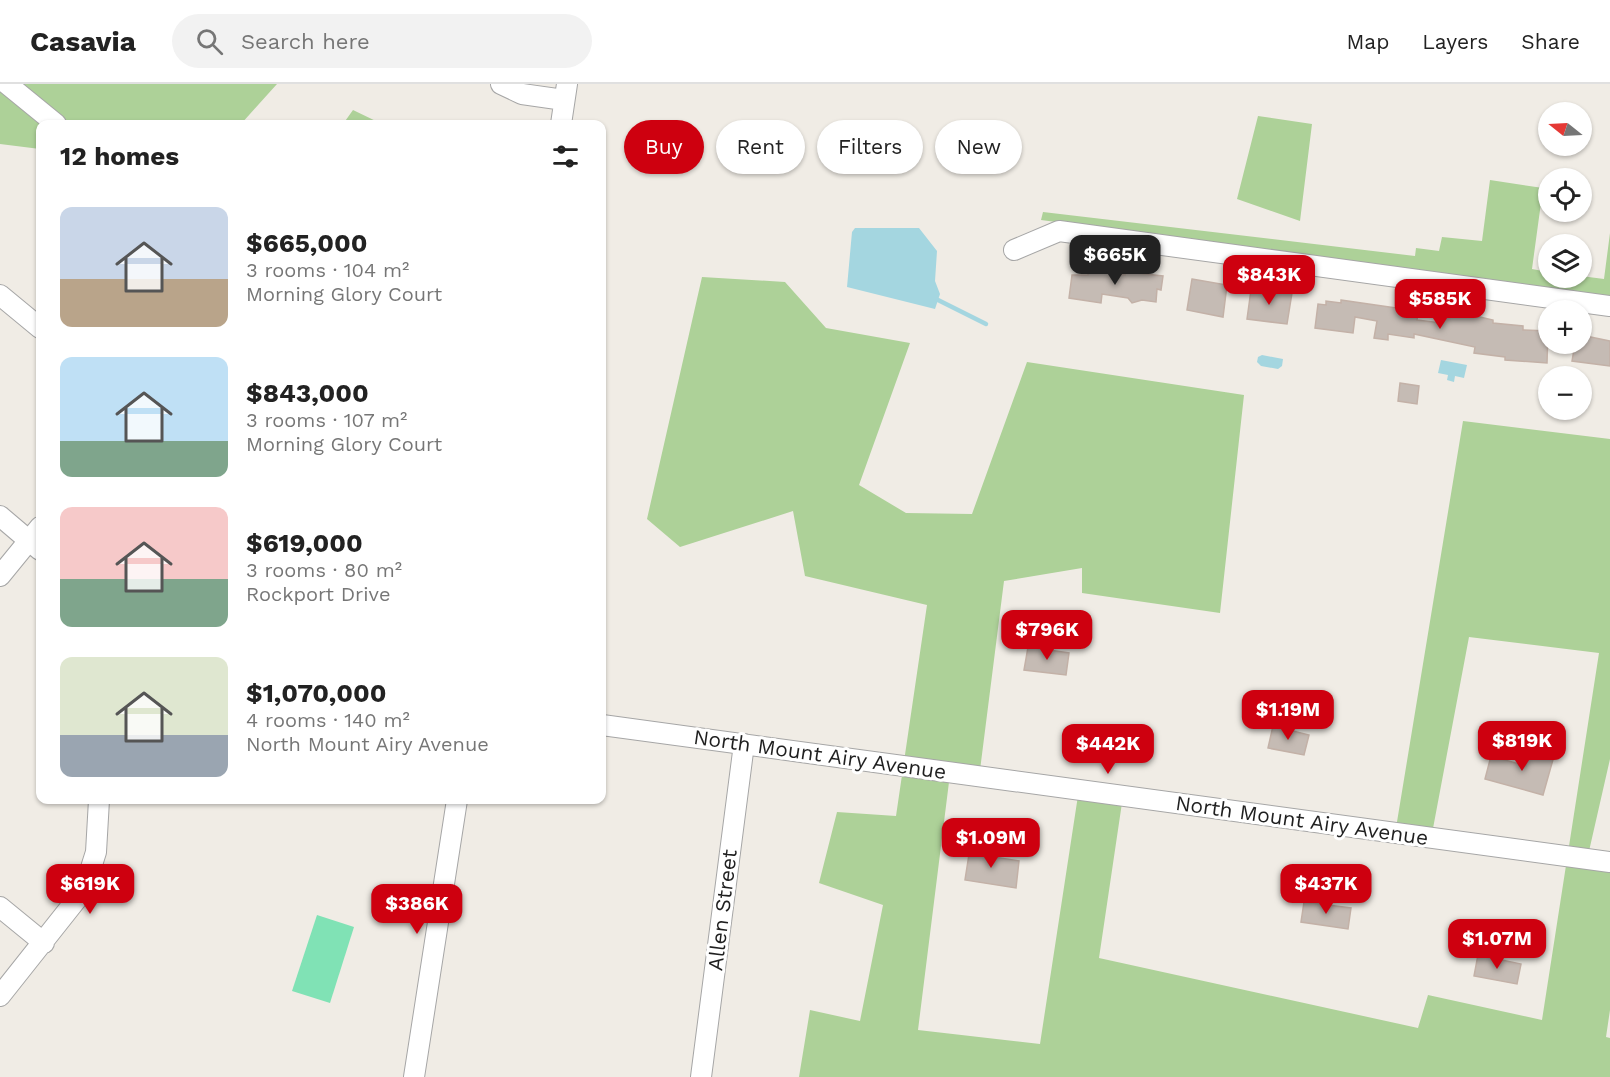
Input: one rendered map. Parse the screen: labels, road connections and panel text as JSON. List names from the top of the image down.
{
  "streets": {
    "street": ["North Mount Airy Avenue", "Allen Street"]
  },
  "crossings": [
    ["North Mount Airy Avenue", "Allen Street"]
  ],
  "north": "left",
  "page": {
    "header": "Casavia",
    "search": "Search here",
    "nav": ["Map", "Layers", "Share"],
    "map_buttons": ["+", "−"],
    "chip": [
      "Buy",
      "Rent",
      "Filters",
      "New"
    ],
    "heading": "12 homes",
    "list": [
      {
        "name": "$665,000",
        "note": "3 rooms · 104 m² · Morning Glory Court"
      },
      {
        "name": "$843,000",
        "note": "3 rooms · 107 m² · Morning Glory Court"
      },
      {
        "name": "$619,000",
        "note": "3 rooms · 80 m² · Rockport Drive"
      },
      {
        "name": "$1,070,000",
        "note": "4 rooms · 140 m² · North Mount Airy Avenue"
      }
    ],
    "price": [
      "$665K",
      "$843K",
      "$585K",
      "$796K",
      "$1.19M",
      "$819K",
      "$442K",
      "$1.09M",
      "$619K",
      "$437K",
      "$386K",
      "$1.07M"
    ]
  }
}
